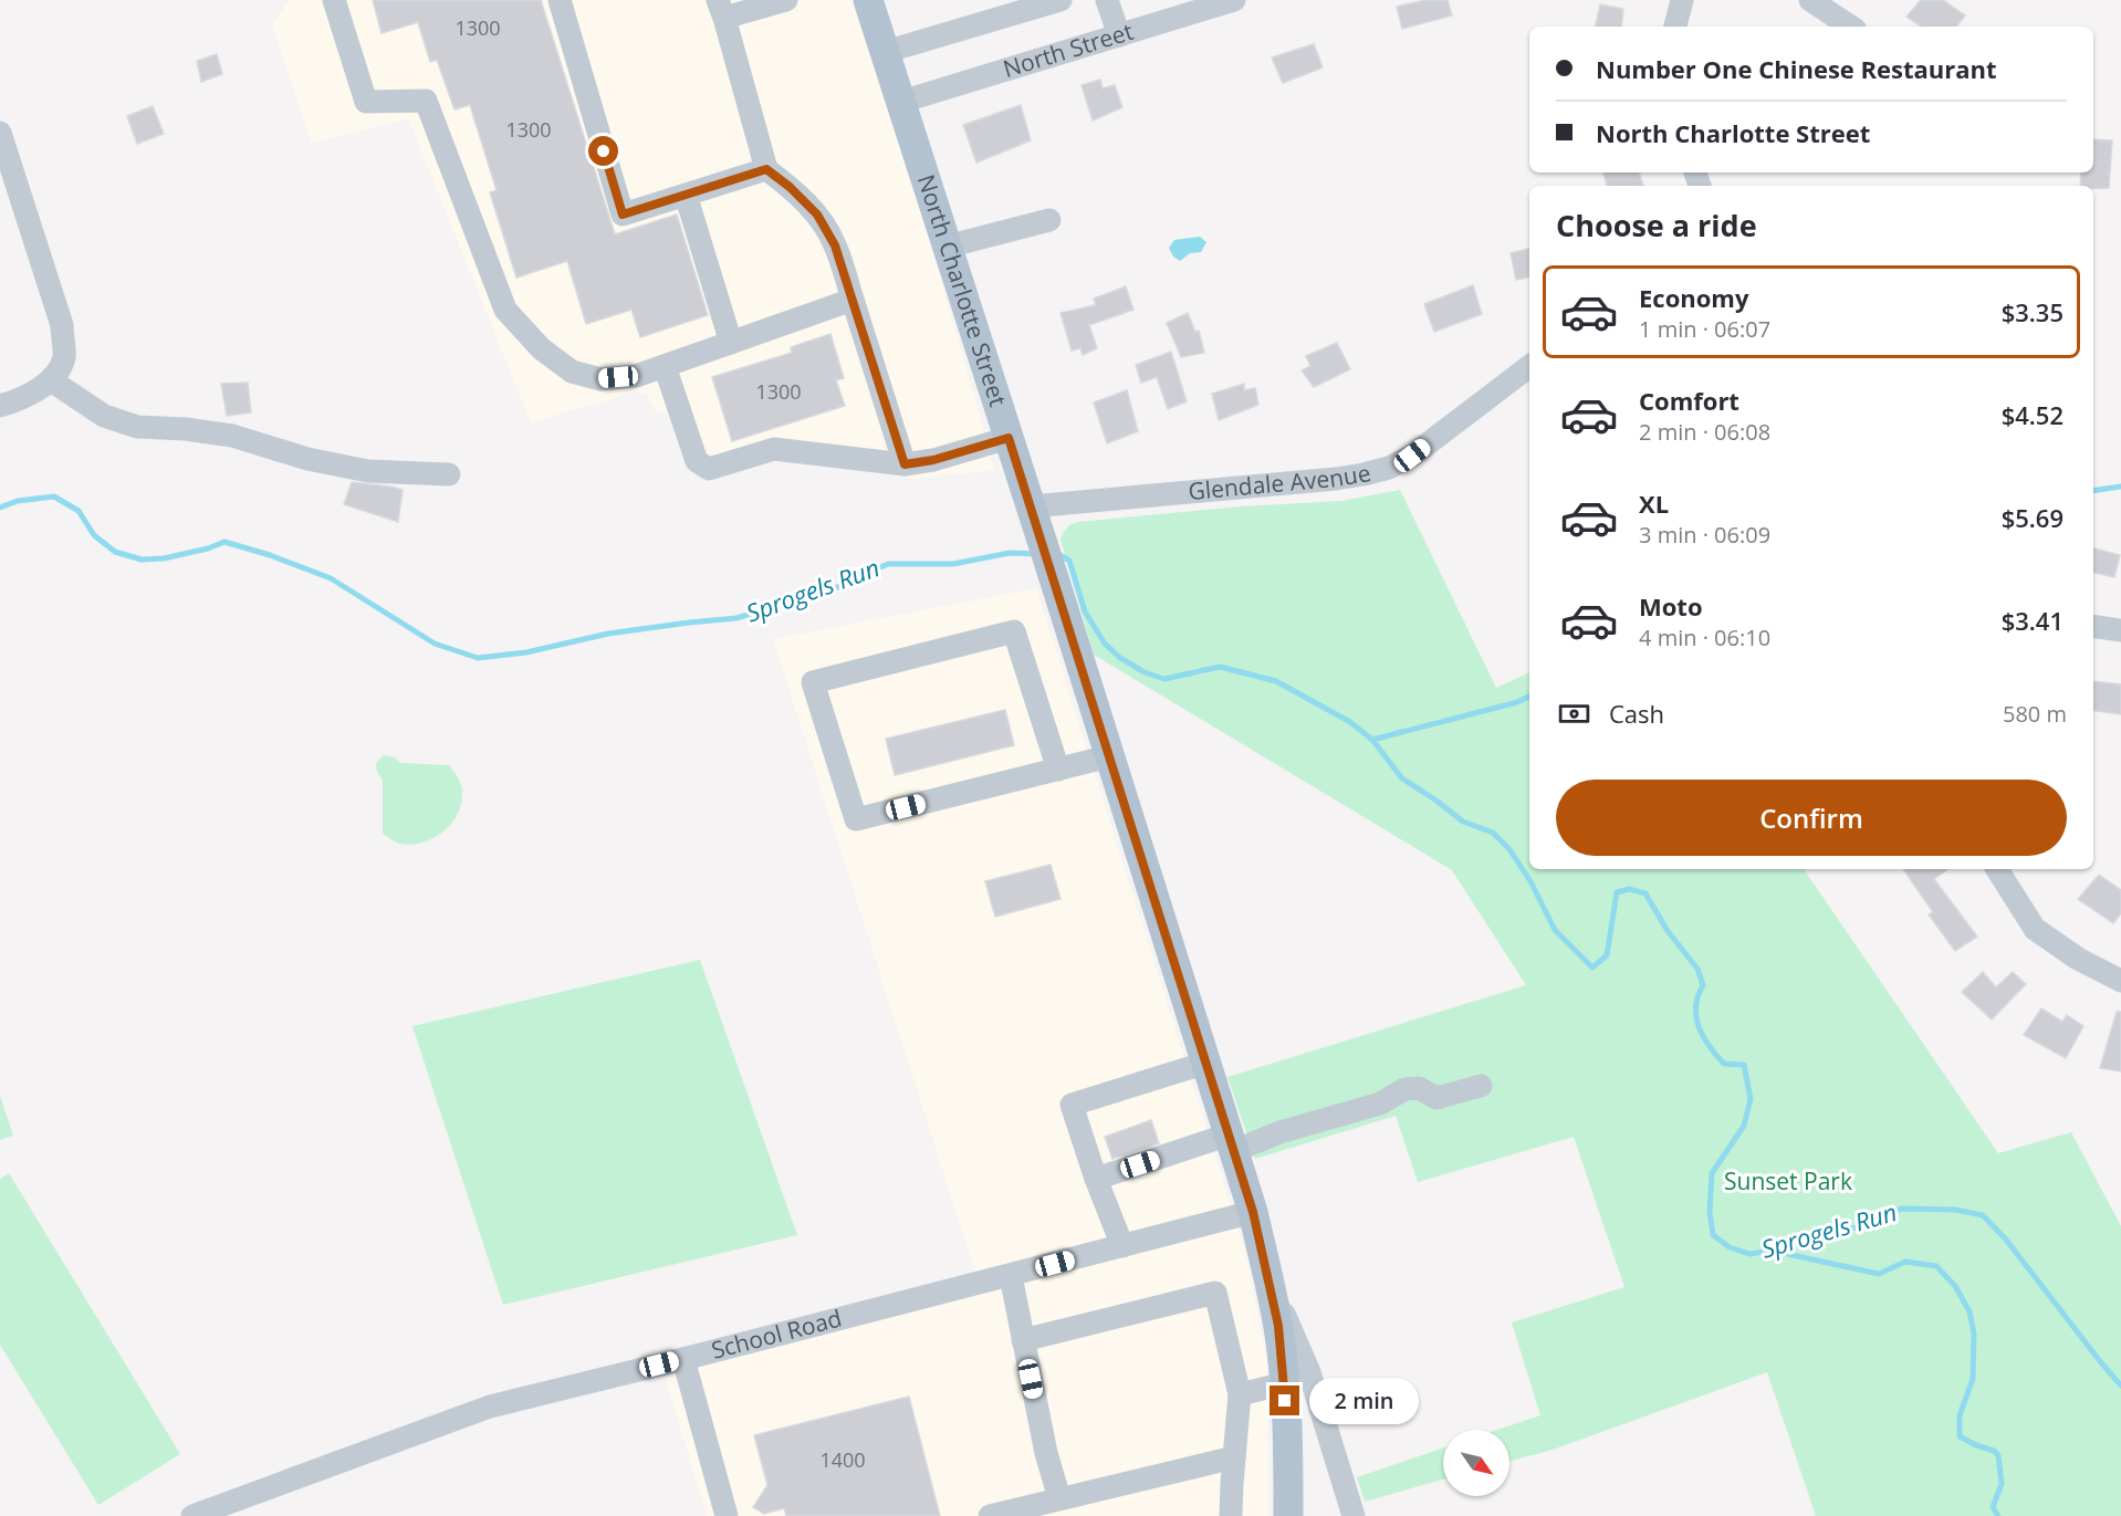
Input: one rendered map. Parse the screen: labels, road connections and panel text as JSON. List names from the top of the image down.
{
  "streets": {
    "main road": ["North Charlotte Street"],
    "street": ["North Street", "Glendale Avenue", "School Road"]
  },
  "crossings": [
    ["North Street", "North Charlotte Street"],
    ["North Charlotte Street", "Glendale Avenue"],
    ["North Charlotte Street", "School Road"]
  ],
  "water": ["Sprogels Run"],
  "parks": ["Sunset Park"],
  "house_numbers": [
    "1300",
    "1300",
    "1300",
    "1400"
  ],
  "north": "bottom right",
  "page": {
    "banner": ["Number One Chinese Restaurant", "North Charlotte Street"],
    "heading": "Choose a ride",
    "list": [
      {
        "name": "Economy",
        "note": "1 min · 06:07",
        "value": "$3.35"
      },
      {
        "name": "Comfort",
        "note": "2 min · 06:08",
        "value": "$4.52"
      },
      {
        "name": "XL",
        "note": "3 min · 06:09",
        "value": "$5.69"
      },
      {
        "name": "Moto",
        "note": "4 min · 06:10",
        "value": "$3.41"
      }
    ],
    "pay": ["Cash", "580 m"],
    "buttons": "Confirm",
    "bubble": "2 min"
  }
}
